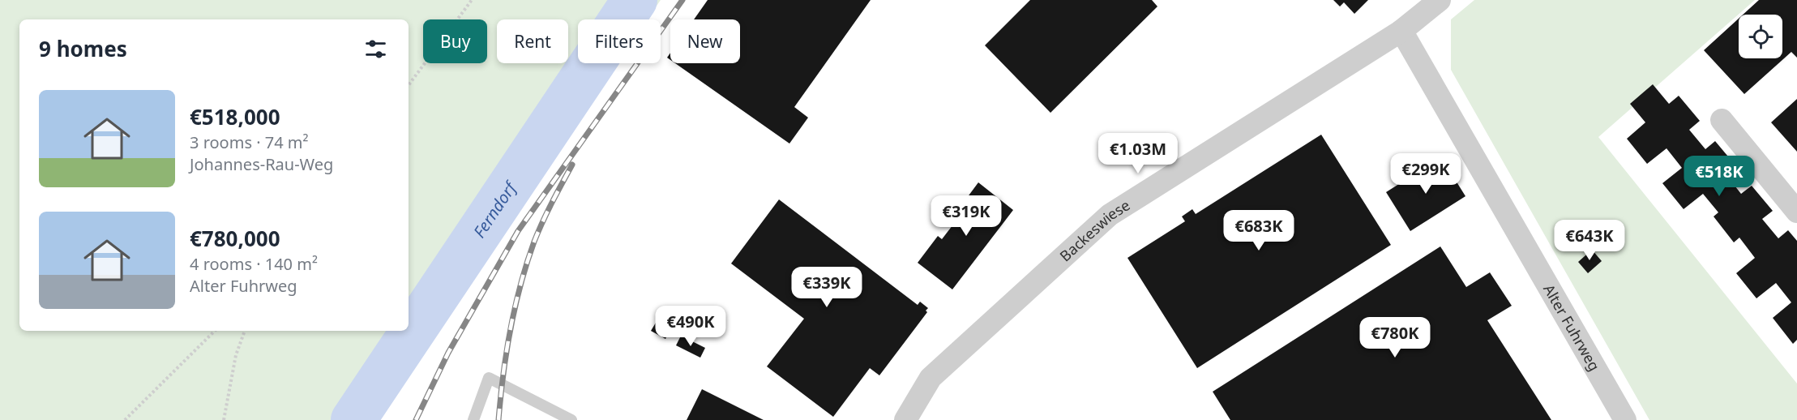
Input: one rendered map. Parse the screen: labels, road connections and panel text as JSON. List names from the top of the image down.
{
  "streets": {
    "street": ["Backeswiese", "Alter Fuhrweg"]
  },
  "crossings": [
    ["Backeswiese", "Alter Fuhrweg"]
  ],
  "water": ["Ferndorf"],
  "page": {
    "chip": [
      "Buy",
      "Rent",
      "Filters",
      "New"
    ],
    "heading": "9 homes",
    "list": [
      {
        "name": "€518,000",
        "note": "3 rooms · 74 m² · Johannes-Rau-Weg"
      },
      {
        "name": "€780,000",
        "note": "4 rooms · 140 m² · Alter Fuhrweg"
      }
    ],
    "price": [
      "€1.03M",
      "€299K",
      "€518K",
      "€319K",
      "€683K",
      "€643K",
      "€339K",
      "€490K",
      "€780K"
    ]
  }
}
